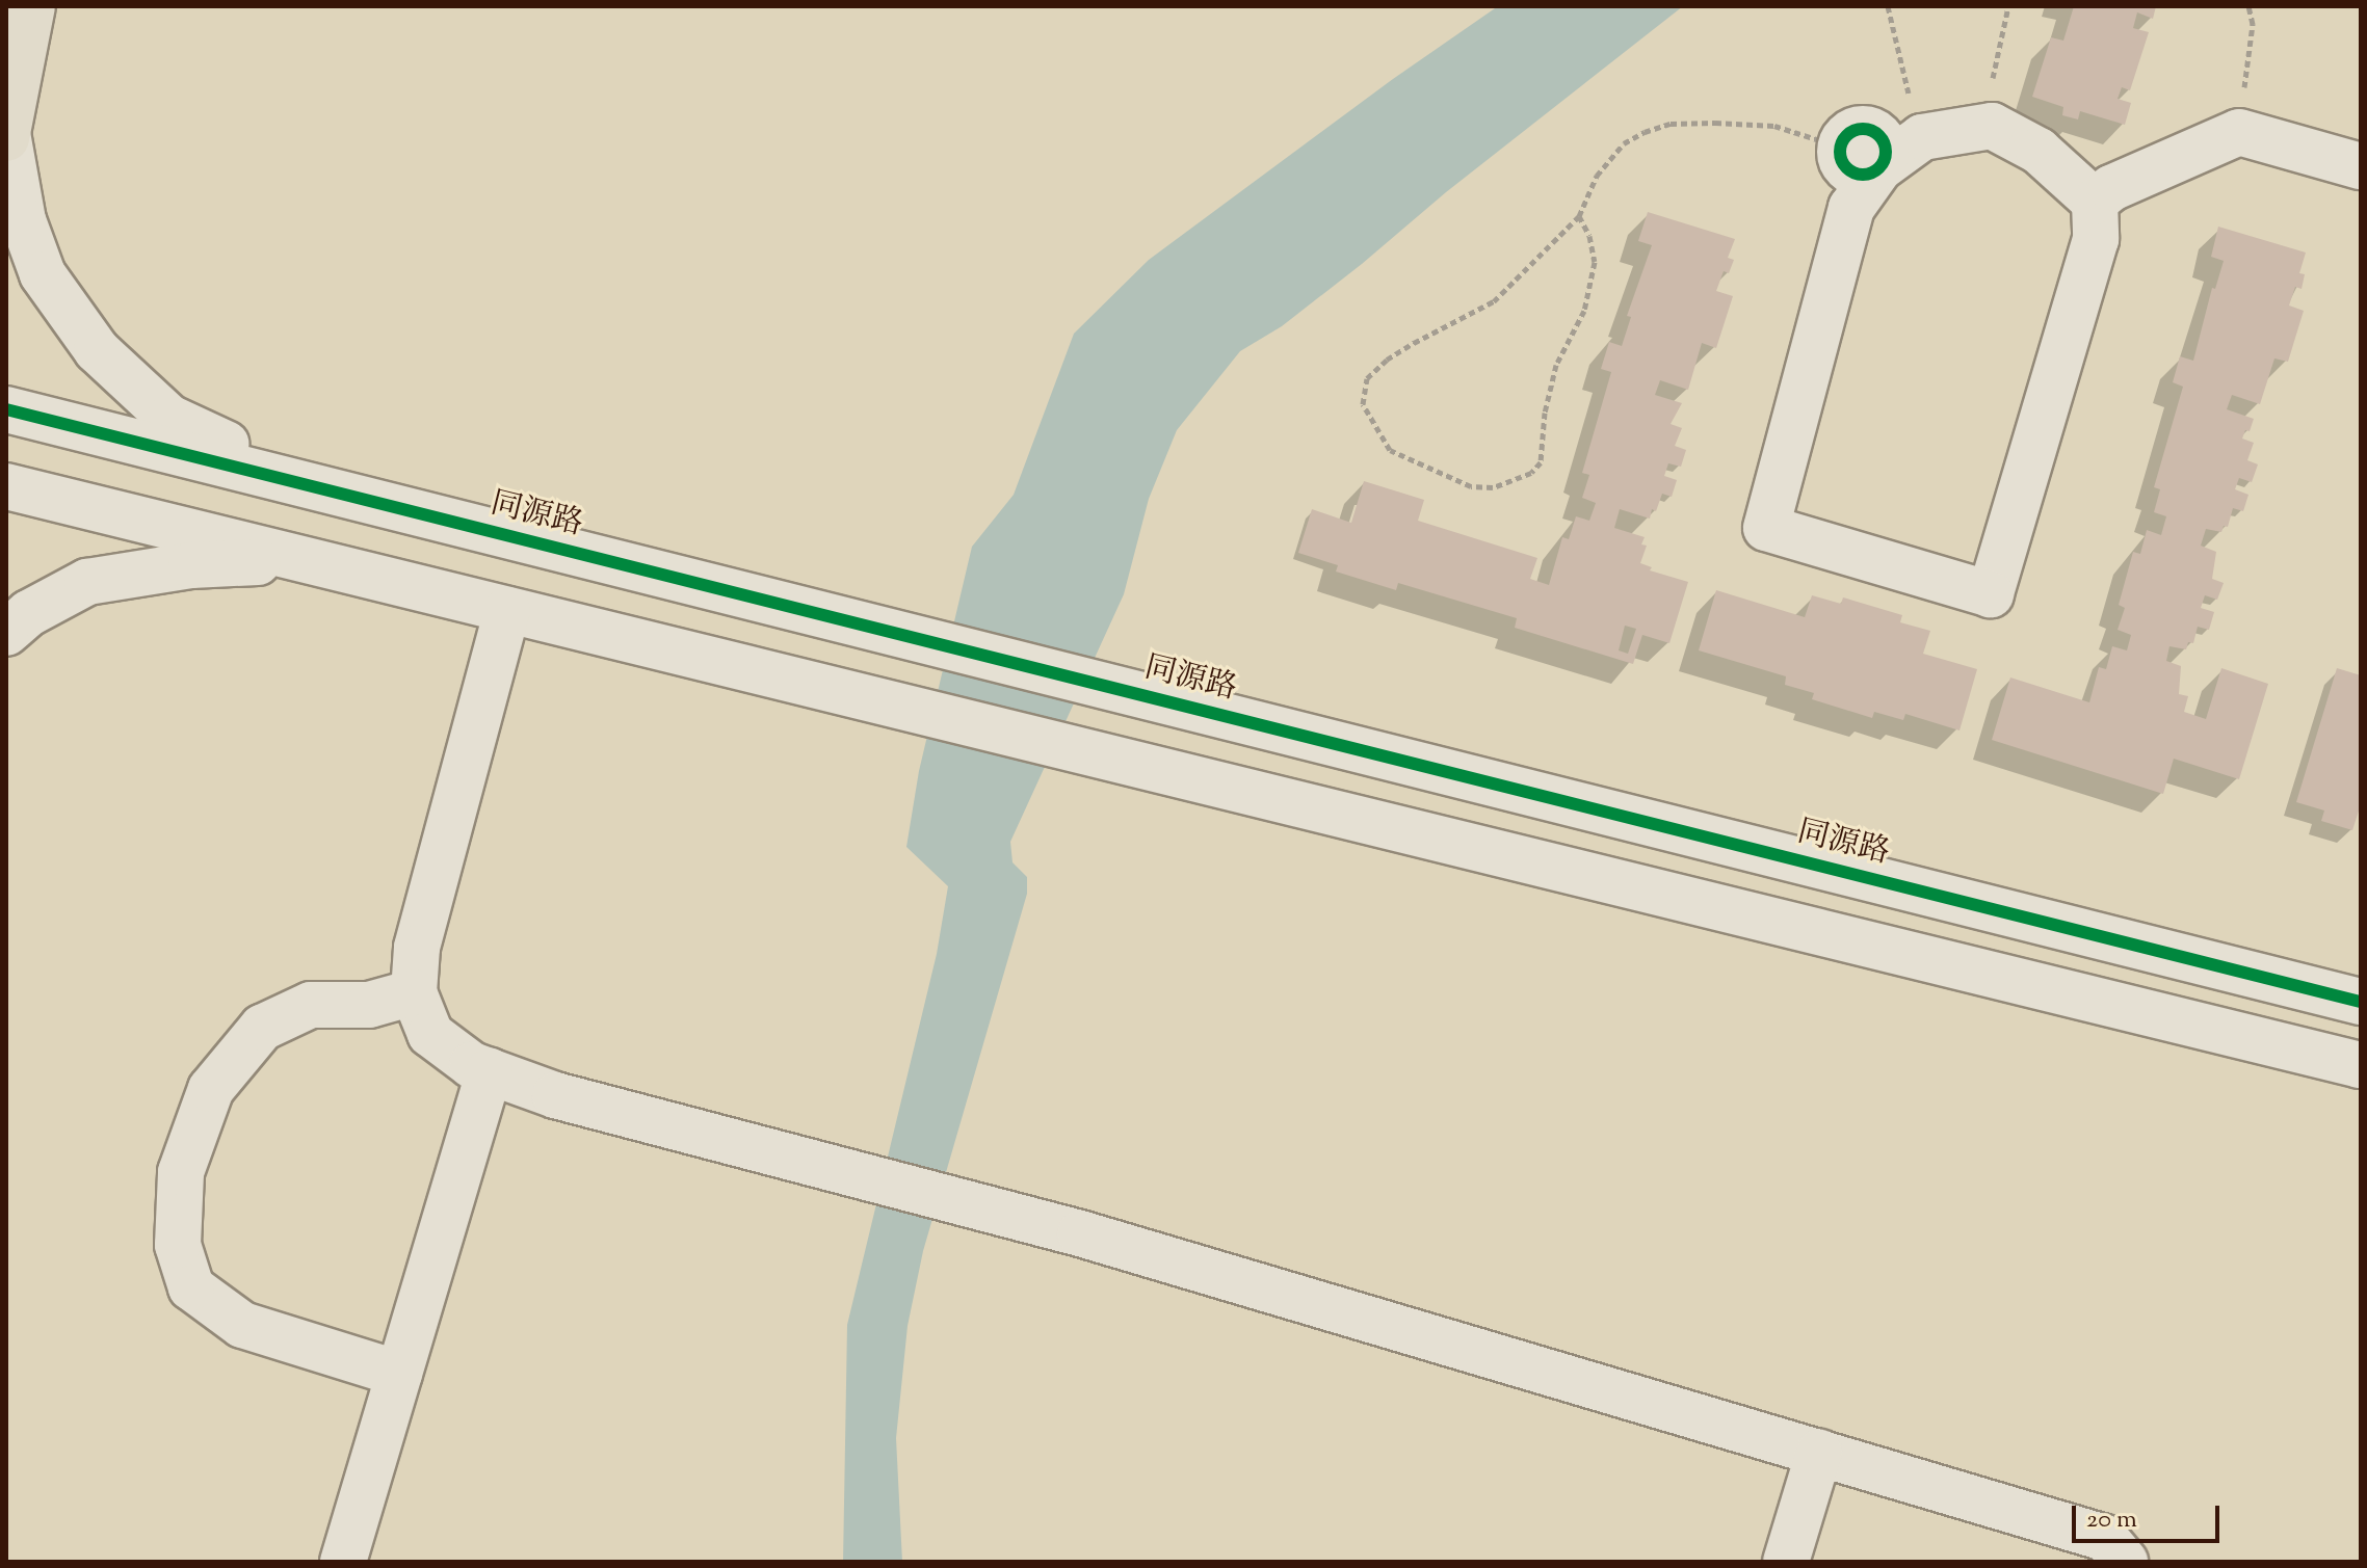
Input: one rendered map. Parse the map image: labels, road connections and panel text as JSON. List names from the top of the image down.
{
  "streets": {
    "street": ["同源路"]
  },
  "scale_bar": "20 m"
}
